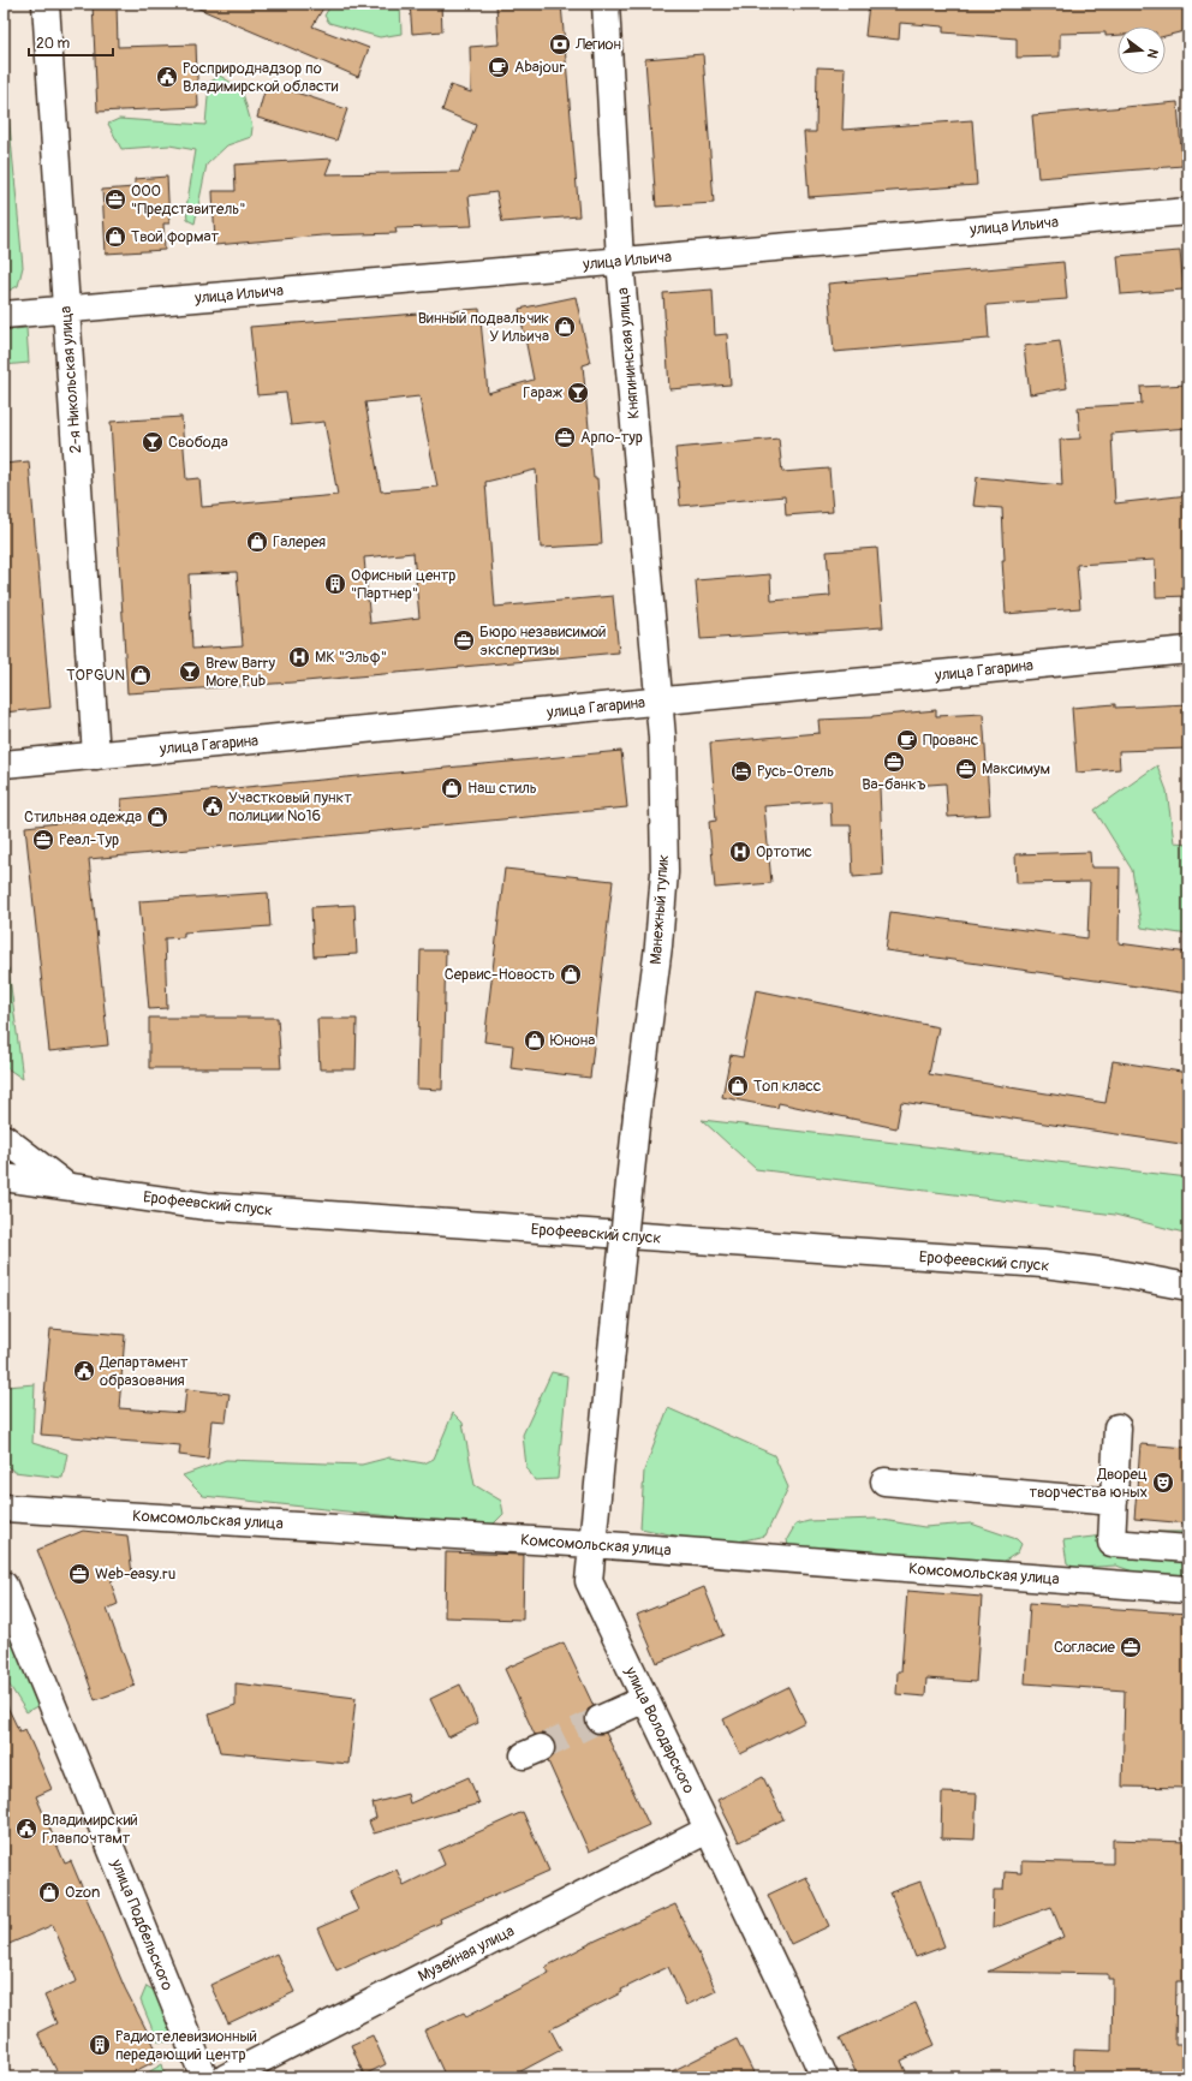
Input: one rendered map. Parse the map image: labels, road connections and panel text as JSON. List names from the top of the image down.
{
  "streets": {
    "street": [
      "улица Ильича",
      "Княгининская улица",
      "2-я Никольская улица",
      "улица Гагарина",
      "Манежный тупик",
      "Ерофеевский спуск",
      "Комсомольская улица",
      "улица Володарского",
      "улица Подбельского",
      "Музейная улица"
    ]
  },
  "crossings": [
    ["улица Ильича", "Княгининская улица"],
    ["улица Ильича", "2-я Никольская улица"],
    ["Княгининская улица", "улица Гагарина"],
    ["Княгининская улица", "Манежный тупик"],
    ["2-я Никольская улица", "улица Гагарина"],
    ["улица Гагарина", "Манежный тупик"],
    ["Манежный тупик", "улица Володарского"],
    ["Комсомольская улица", "улица Володарского"],
    ["улица Володарского", "Музейная улица"]
  ],
  "places": {
    "bank": ["Легион"],
    "cafe": ["Abajour", "Прованс"],
    "public building": [
      "Росприроднадзор по Владимирской области",
      "Участковый пункт полиции №16",
      "Департамент образования",
      "Владимирский Главпочтамт"
    ],
    "office": [
      "ООО \"Представитель\"",
      "Арпо-тур",
      "Бюро независимой экспертизы",
      "Ва-банкъ",
      "Максимум",
      "Реал-Тур",
      "Web-easy.ru",
      "Согласие"
    ],
    "shop": [
      "Твой формат",
      "Винный подвальчик У Ильича",
      "Галерея",
      "TOPGUN",
      "Наш стиль",
      "Стильная одежда",
      "Сервис-Новость",
      "Юнона",
      "Топ класс",
      "Ozon"
    ],
    "bar": ["Гараж", "Свобода", "Brew Barry More Pub"],
    "building": ["Офисный центр \"Партнер\"", "Радиотелевизионный передающий центр"],
    "hospital": ["МК \"Эльф\"", "Ортотис"],
    "hotel": ["Русь-Отель"],
    "theatre": ["Дворец творчества юных"]
  },
  "scale_bar": "20 m",
  "north": "right"
}
